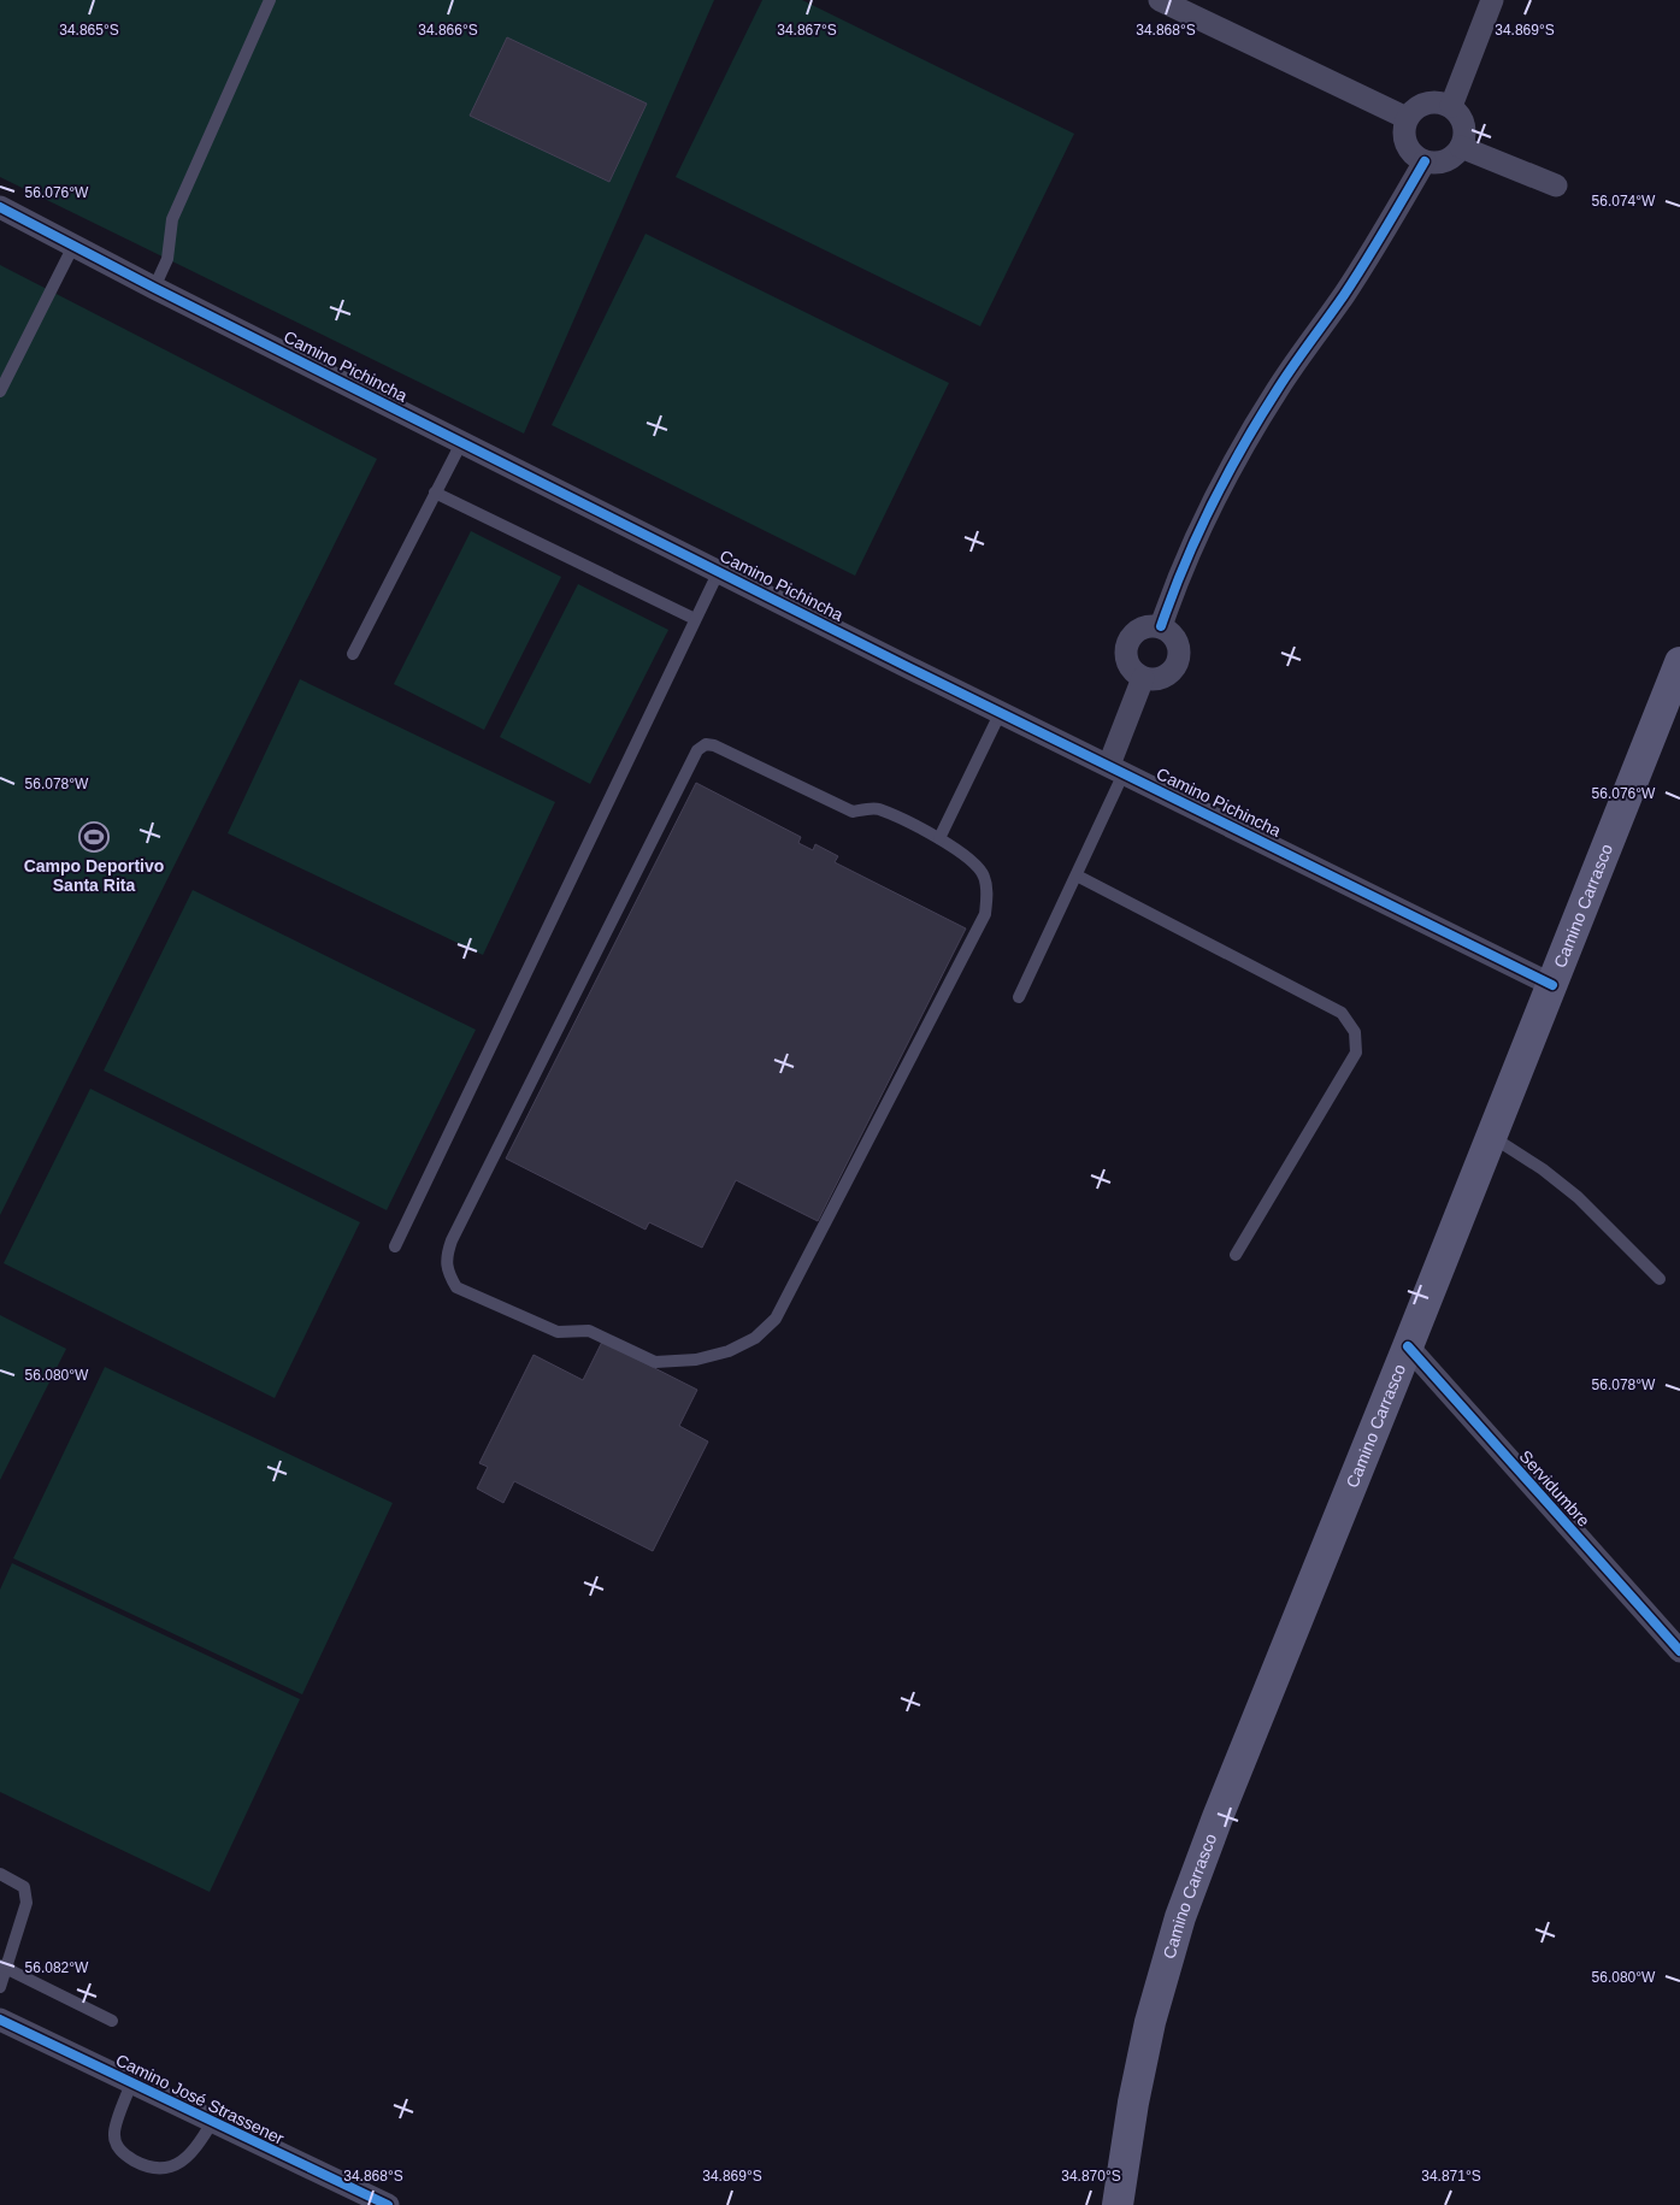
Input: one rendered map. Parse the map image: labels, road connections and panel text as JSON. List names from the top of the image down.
{
  "streets": {
    "main road": ["Camino Carrasco"],
    "street": ["Camino Pichincha", "Servidumbre", "Camino José Strassener"]
  },
  "crossings": [
    ["Camino Pichincha", "Camino Carrasco"],
    ["Camino Carrasco", "Servidumbre"]
  ],
  "places": {
    "sports": ["Campo Deportivo Santa Rita"]
  },
  "coordinates": [
    "34.865°S",
    "34.866°S",
    "34.867°S",
    "34.868°S",
    "34.869°S",
    "56.076°W",
    "56.074°W",
    "56.078°W",
    "56.080°W",
    "56.082°W",
    "34.870°S",
    "34.871°S"
  ]
}
